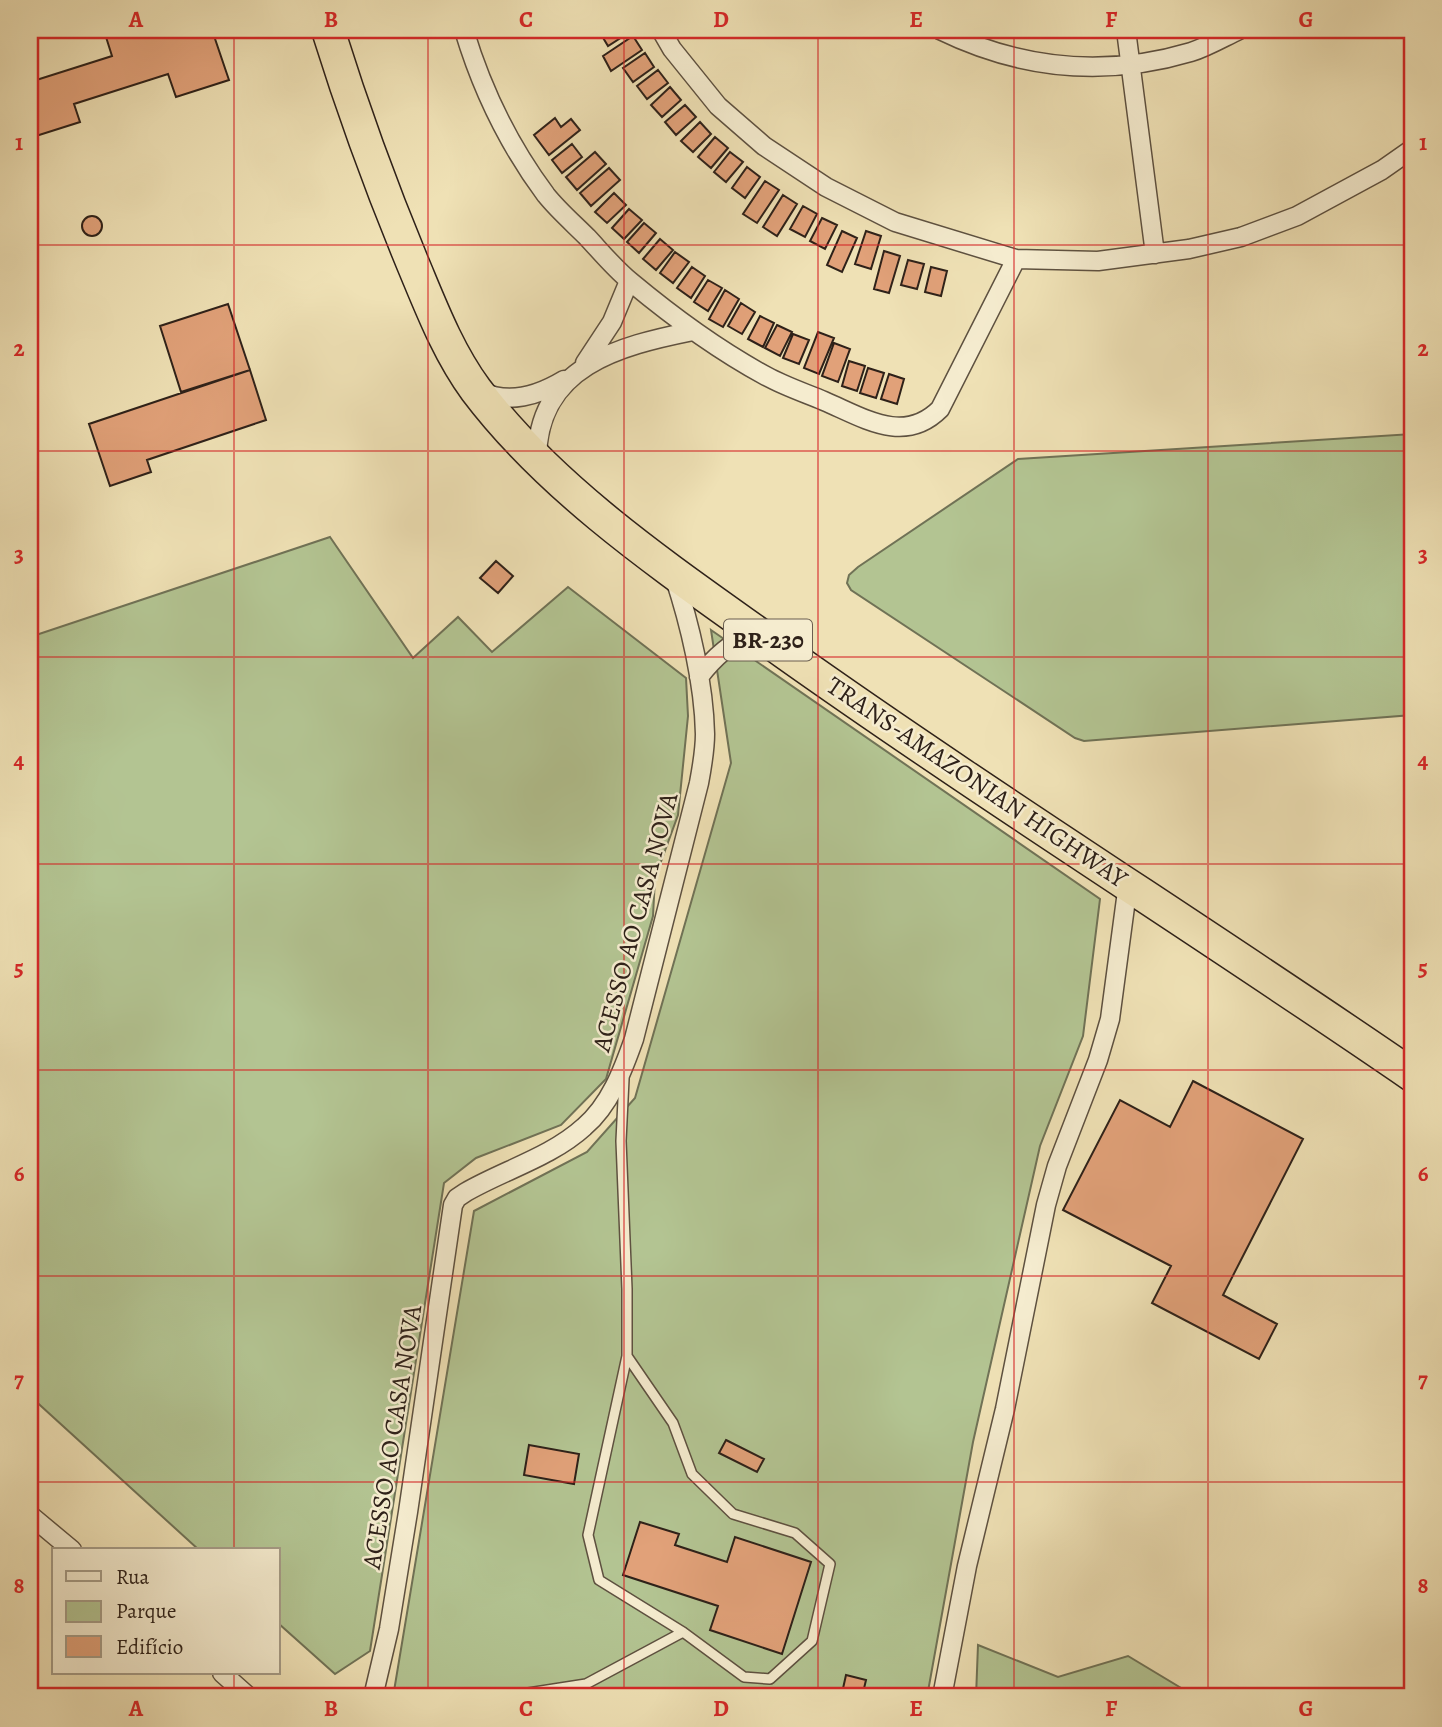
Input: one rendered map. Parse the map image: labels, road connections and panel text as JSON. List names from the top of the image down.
{
  "streets": {
    "highway": ["BR-230", "TRANS-AMAZONIAN HIGHWAY"],
    "street": ["ACESSO AO CASA NOVA"]
  },
  "crossings": [
    ["TRANS-AMAZONIAN HIGHWAY", "ACESSO AO CASA NOVA"]
  ],
  "legend": ["Rua", "Parque", "Edifício"],
  "grid": {
    "columns": [
      "A",
      "B",
      "C",
      "D",
      "E",
      "F",
      "G"
    ],
    "rows": [
      "1",
      "2",
      "3",
      "4",
      "5",
      "6",
      "7",
      "8"
    ]
  }
}
